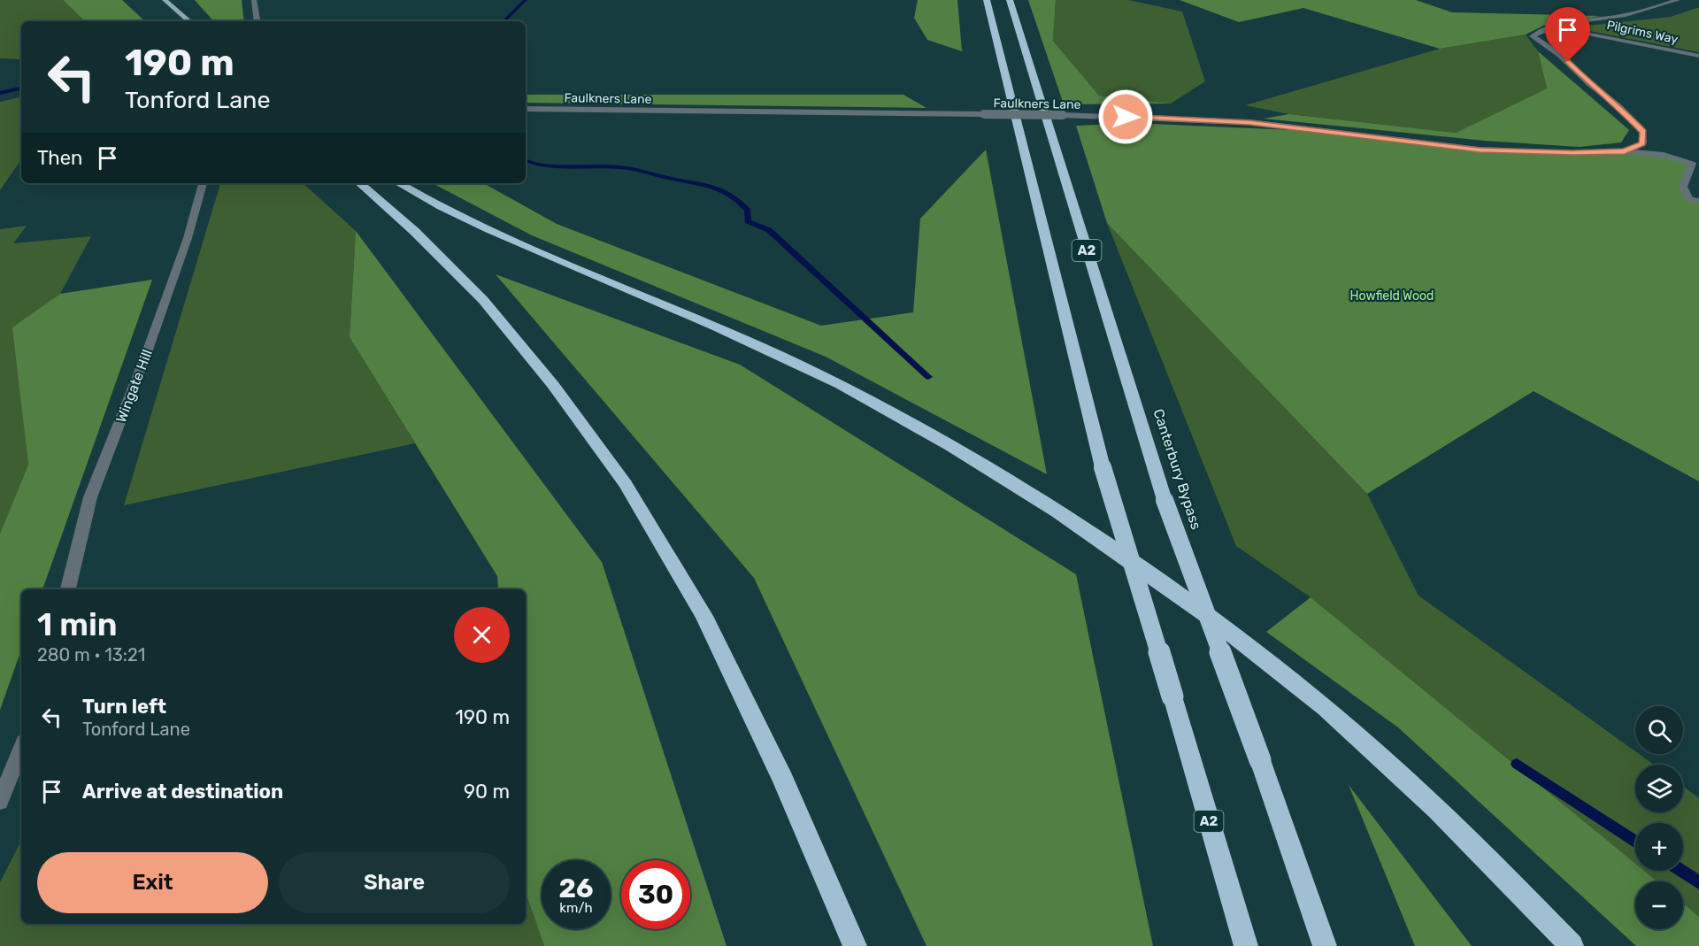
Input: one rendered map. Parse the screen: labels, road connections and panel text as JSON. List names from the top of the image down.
{
  "streets": {
    "highway": ["A2", "Canterbury Bypass"],
    "street": ["Pilgrims Way", "Faulkners Lane", "Wingate Hill"]
  },
  "parks": ["Howfield Wood"],
  "page": {
    "turn": ["190 m", "Tonford Lane"],
    "then": "Then",
    "heading": ["1 min", "280 m · 13:21"],
    "list": [
      {
        "name": "Turn left",
        "note": "Tonford Lane",
        "value": "190 m"
      },
      {
        "name": "Arrive at destination",
        "value": "90 m"
      }
    ],
    "map_buttons": ["+", "−"],
    "buttons": ["Exit", "Share"],
    "speed": "26 km/h",
    "limit": "30"
  }
}
